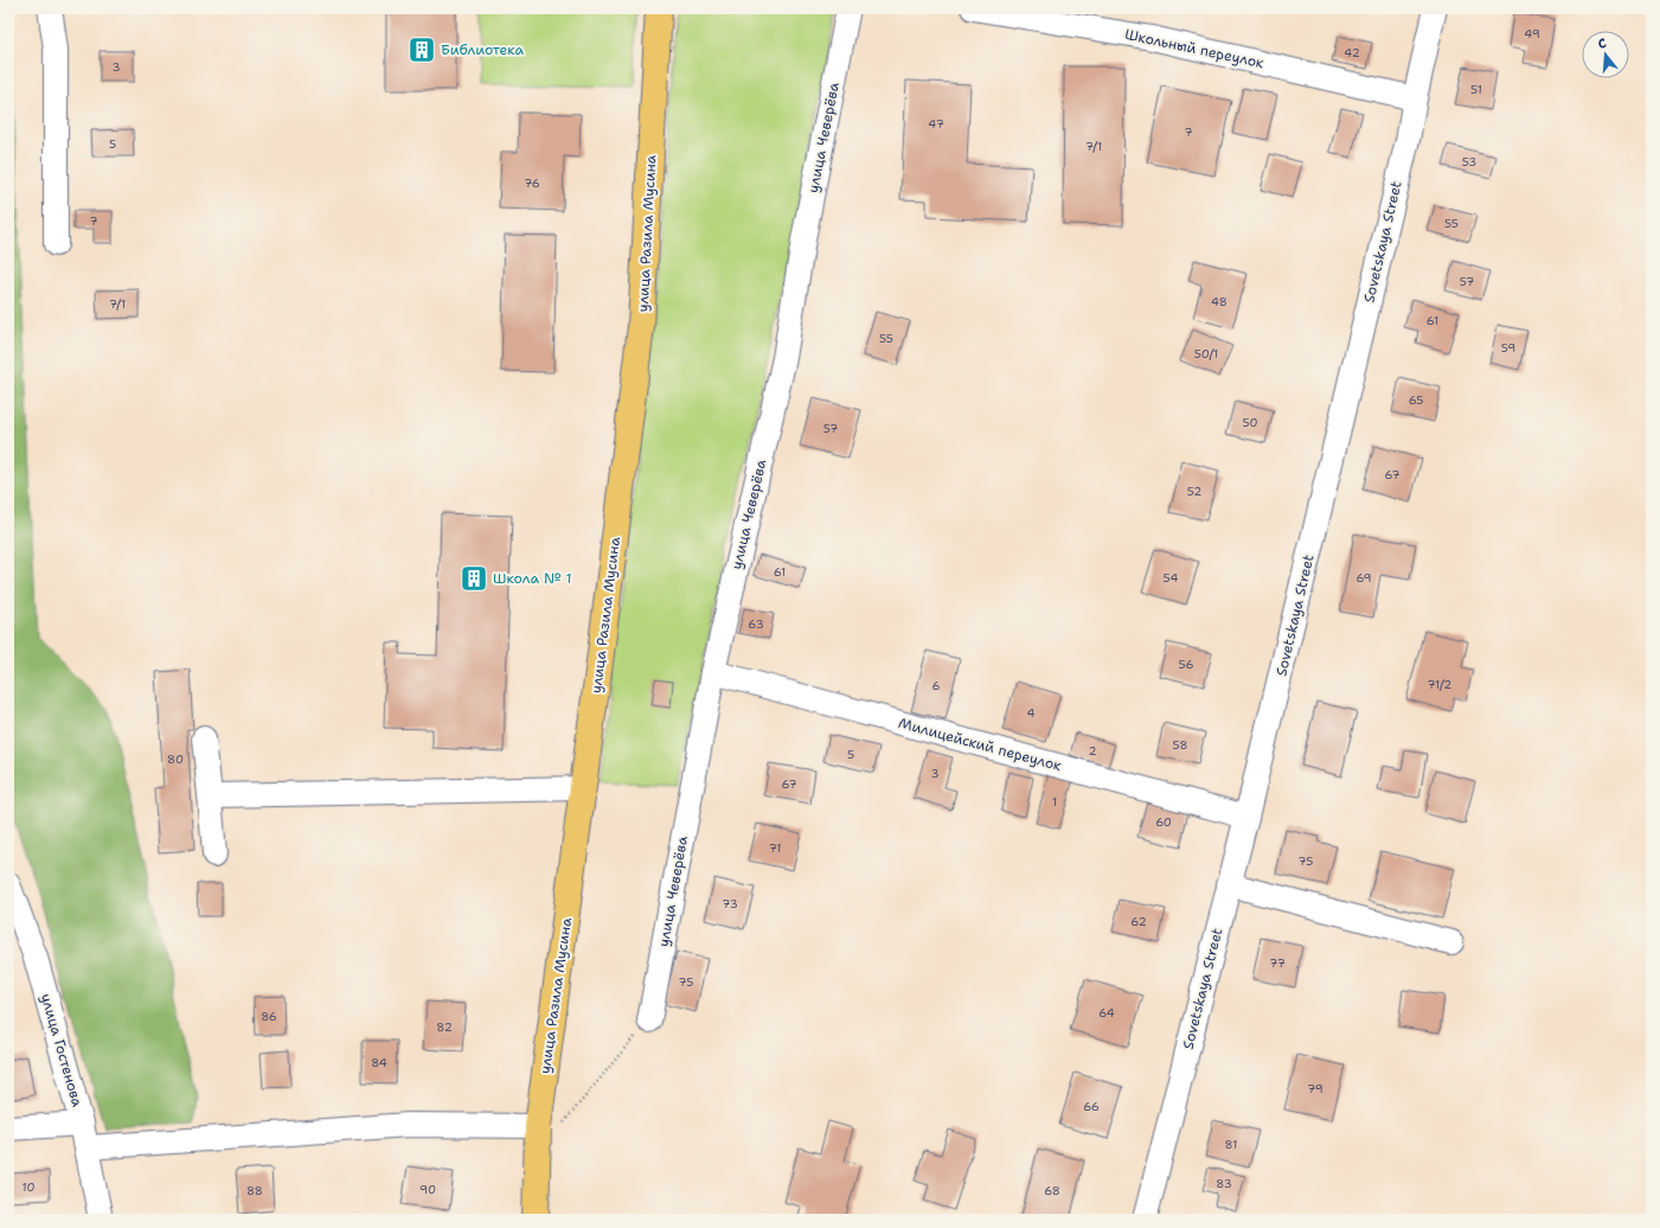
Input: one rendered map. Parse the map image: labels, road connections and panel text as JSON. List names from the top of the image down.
{
  "streets": {
    "main road": ["улица Разила Мусина"],
    "street": [
      "Школьный переулок",
      "улица Чеверёва",
      "Sovetskaya Street",
      "Милицейский переулок",
      "улица Гостенова"
    ]
  },
  "crossings": [
    ["Школьный переулок", "Sovetskaya Street"],
    ["улица Чеверёва", "Милицейский переулок"],
    ["Sovetskaya Street", "Милицейский переулок"]
  ],
  "places": {
    "building": ["Библиотека", "Школа № 1"]
  },
  "house_numbers": [
    "49",
    "42",
    "3",
    "51",
    "47",
    "7",
    "5",
    "7/1",
    "53",
    "76",
    "7",
    "55",
    "57",
    "48",
    "7/1",
    "61",
    "55",
    "59",
    "50/1",
    "65",
    "50",
    "57",
    "67",
    "52",
    "61",
    "54",
    "69",
    "63",
    "56",
    "71/2",
    "6",
    "4",
    "58",
    "2",
    "5",
    "80",
    "3",
    "67",
    "1",
    "60",
    "71",
    "75",
    "73",
    "62",
    "77",
    "75",
    "64",
    "86",
    "82",
    "84",
    "79",
    "66",
    "81",
    "83",
    "10",
    "90",
    "88",
    "68"
  ],
  "north": "top"
}
